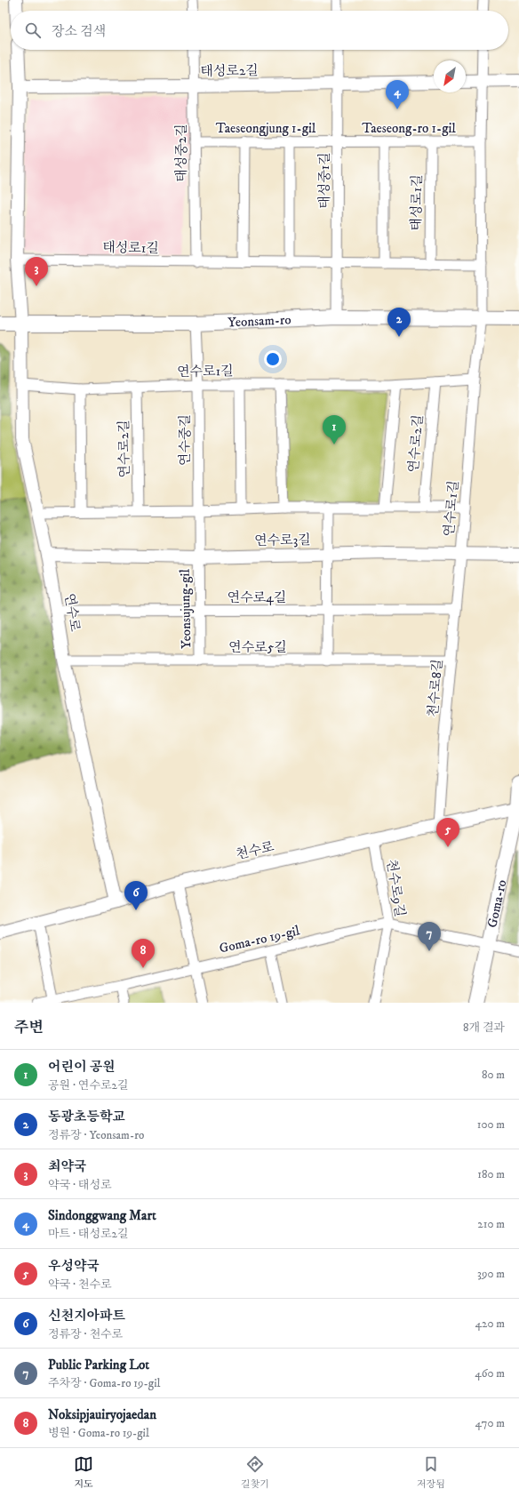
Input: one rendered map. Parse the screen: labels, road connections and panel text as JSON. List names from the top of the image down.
{
  "streets": {
    "main road": ["Yeonsam-ro", "Goma-ro"],
    "street": [
      "태성로2길",
      "Taeseongjung 1-gil",
      "Taeseong-ro 1-gil",
      "태성중2길",
      "태성중1길",
      "태성로1길",
      "연수로1길",
      "연수중길",
      "연수로2길",
      "연수로3길",
      "연수로4길",
      "Yeonsujung-gil",
      "연수로",
      "연수로5길",
      "천수로8길",
      "천수로",
      "천수로9길",
      "Goma-ro 19-gil"
    ]
  },
  "crossings": [
    ["태성로2길", "태성중2길"],
    ["태성로2길", "태성중1길"],
    ["태성로2길", "연수로"],
    ["Taeseongjung 1-gil", "Taeseong-ro 1-gil"],
    ["Taeseongjung 1-gil", "태성중2길"],
    ["Taeseongjung 1-gil", "태성중1길"],
    ["Taeseong-ro 1-gil", "태성중1길"],
    ["Taeseong-ro 1-gil", "태성로1길"],
    ["태성중2길", "태성로1길"],
    ["태성중1길", "태성로1길"],
    ["태성중1길", "Yeonsam-ro"],
    ["태성로1길", "연수로"],
    ["Yeonsam-ro", "연수로1길"],
    ["Yeonsam-ro", "연수중길"],
    ["Yeonsam-ro", "연수로"],
    ["연수로1길", "연수중길"],
    ["연수로1길", "연수로2길"],
    ["연수로1길", "연수로3길"],
    ["연수로1길", "연수로"],
    ["연수로1길", "천수로8길"],
    ["연수중길", "연수로3길"],
    ["연수중길", "Yeonsujung-gil"],
    ["연수로3길", "Yeonsujung-gil"],
    ["연수로3길", "연수로"],
    ["연수로3길", "천수로8길"],
    ["연수로4길", "Yeonsujung-gil"],
    ["연수로4길", "연수로"],
    ["연수로4길", "천수로8길"],
    ["Yeonsujung-gil", "연수로5길"],
    ["연수로", "연수로5길"],
    ["연수로", "천수로"],
    ["연수로5길", "천수로8길"],
    ["천수로8길", "천수로"],
    ["천수로", "천수로9길"],
    ["천수로", "Goma-ro"],
    ["천수로9길", "Goma-ro 19-gil"],
    ["Goma-ro", "Goma-ro 19-gil"]
  ],
  "north": "bottom left",
  "page": {
    "search": "장소 검색",
    "pins": [
      "4",
      "3",
      "2",
      "1",
      "5",
      "6",
      "7",
      "8"
    ],
    "heading": ["주변", "8개 결과"],
    "list": [
      {
        "mark": "1",
        "name": "어린이 공원",
        "note": "공원 · 연수로2길",
        "value": "80 m"
      },
      {
        "mark": "2",
        "name": "동광초등학교",
        "note": "정류장 · Yeonsam-ro",
        "value": "100 m"
      },
      {
        "mark": "3",
        "name": "최약국",
        "note": "약국 · 태성로",
        "value": "180 m"
      },
      {
        "mark": "4",
        "name": "Sindonggwang Mart",
        "note": "마트 · 태성로2길",
        "value": "210 m"
      },
      {
        "mark": "5",
        "name": "우성약국",
        "note": "약국 · 천수로",
        "value": "390 m"
      },
      {
        "mark": "6",
        "name": "신천지아파트",
        "note": "정류장 · 천수로",
        "value": "420 m"
      },
      {
        "mark": "7",
        "name": "Public Parking Lot",
        "note": "주차장 · Goma-ro 19-gil",
        "value": "460 m"
      },
      {
        "mark": "8",
        "name": "Noksipjauiryojaedan",
        "note": "병원 · Goma-ro 19-gil",
        "value": "470 m"
      }
    ],
    "nav": ["지도", "길찾기", "저장됨"]
  }
}
